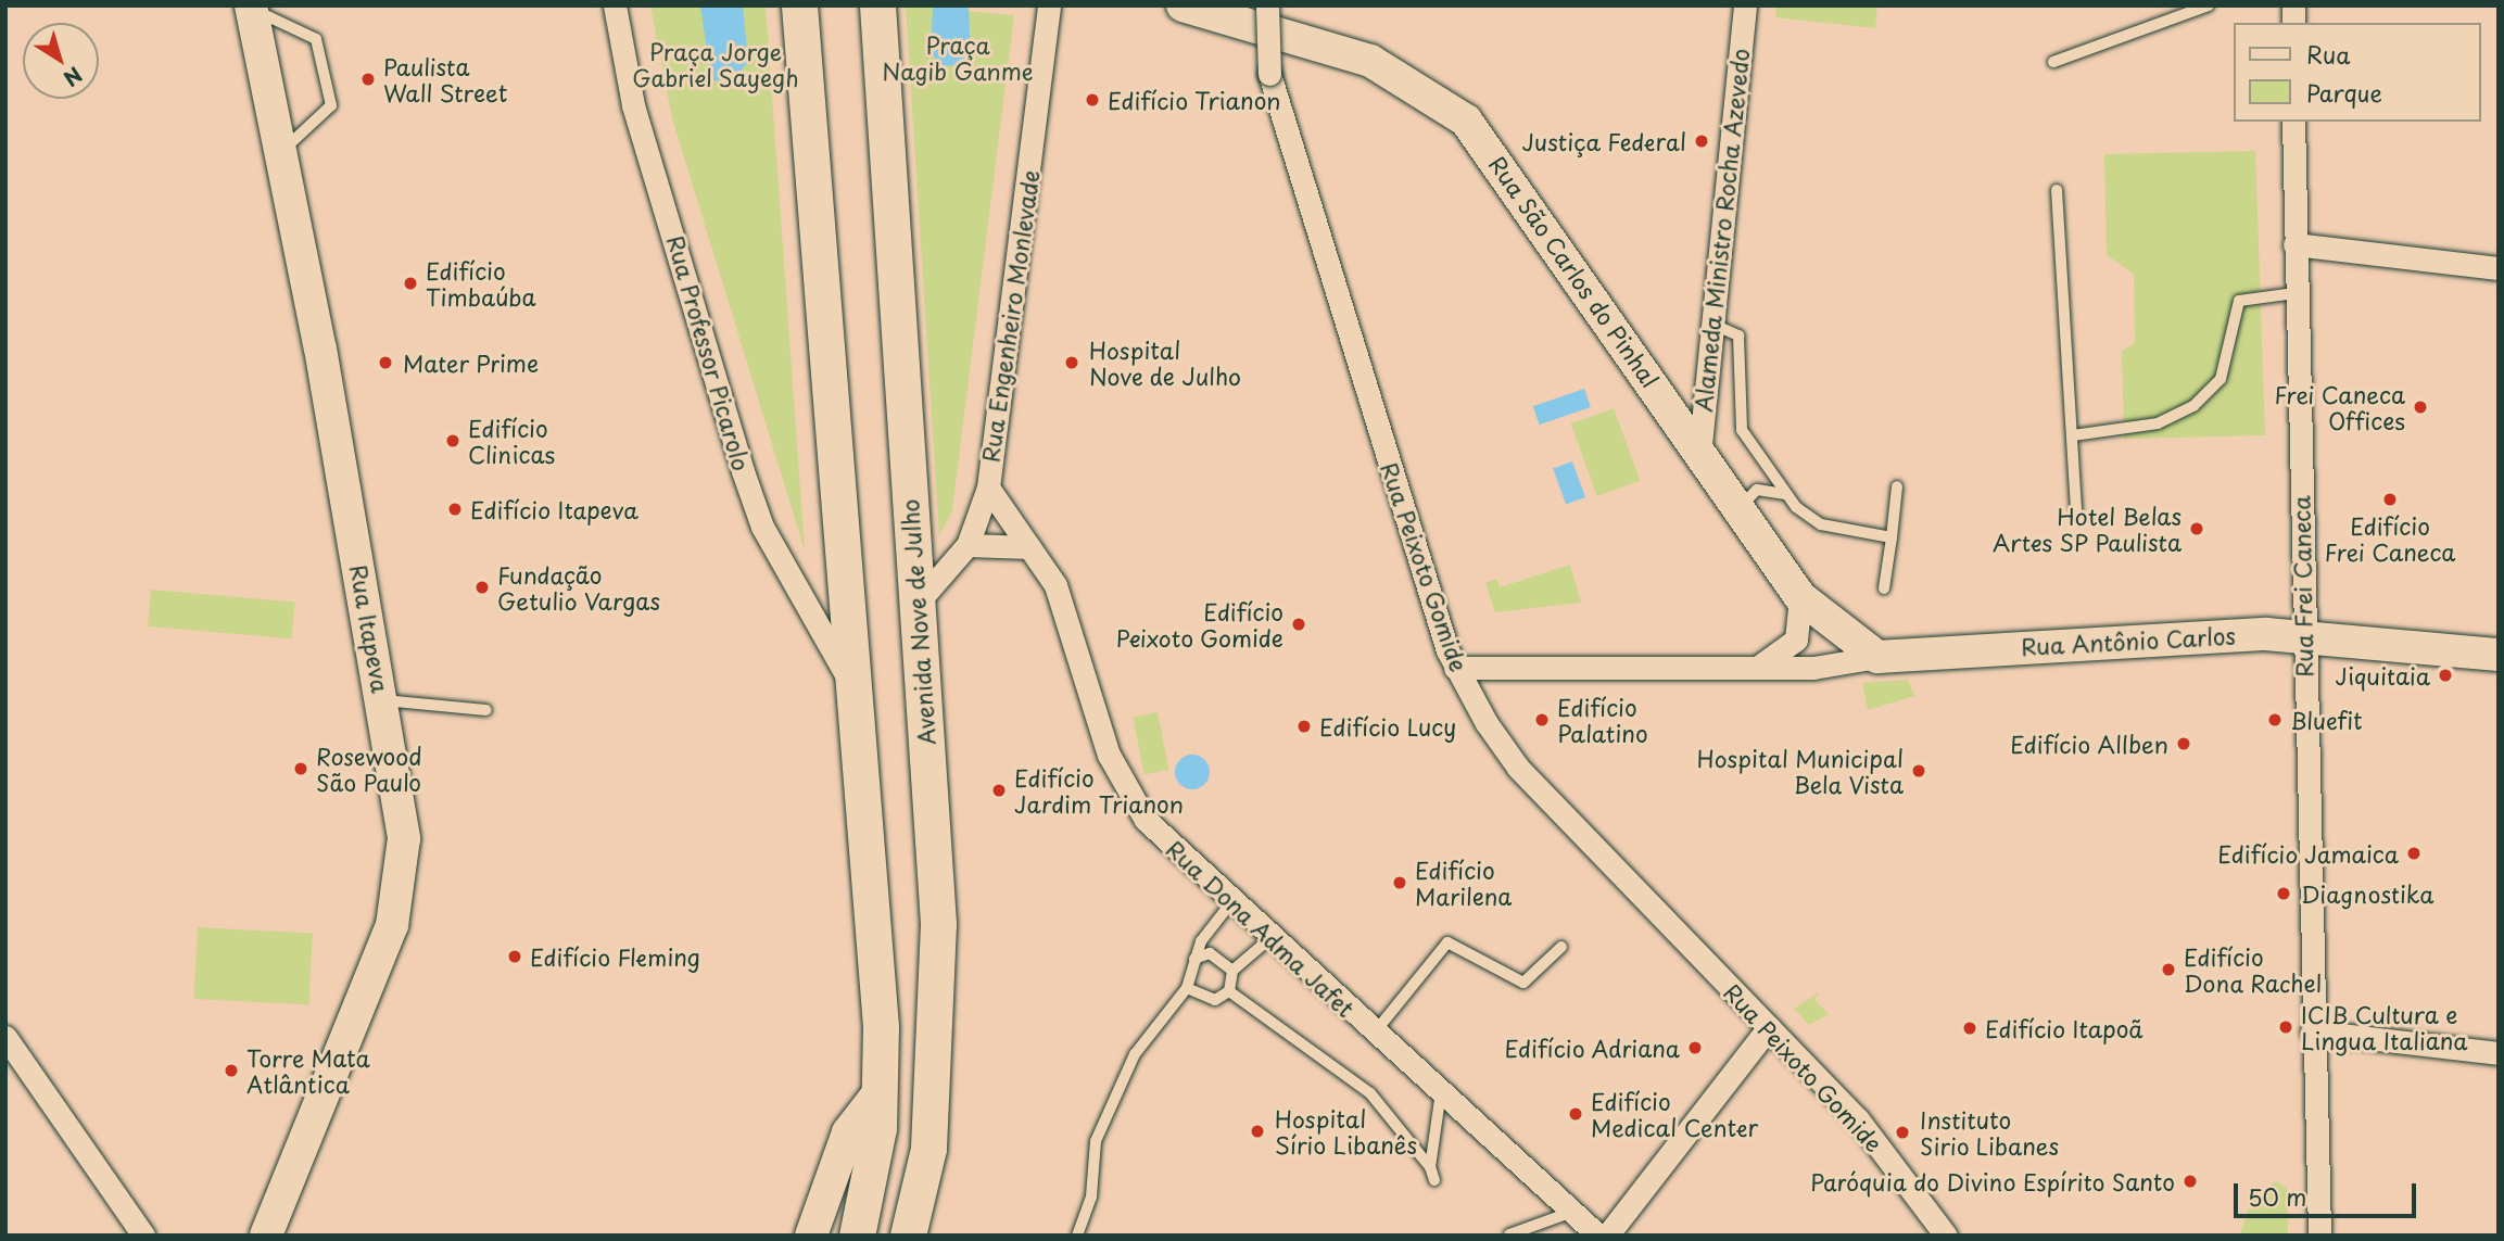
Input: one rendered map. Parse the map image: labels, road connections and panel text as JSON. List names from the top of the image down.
{
  "streets": {
    "main road": ["Avenida Nove de Julho"],
    "street": [
      "Alameda Ministro Rocha Azevedo",
      "Rua São Carlos do Pinhal",
      "Rua Engenheiro Monlevade",
      "Rua Professor Picarolo",
      "Rua Peixoto Gomide",
      "Rua Frei Caneca",
      "Rua Itapeva",
      "Rua Antônio Carlos",
      "Rua Dona Adma Jafet"
    ]
  },
  "crossings": [
    ["Alameda Ministro Rocha Azevedo", "Rua São Carlos do Pinhal"],
    ["Rua São Carlos do Pinhal", "Rua Antônio Carlos"],
    ["Rua Engenheiro Monlevade", "Avenida Nove de Julho"],
    ["Rua Engenheiro Monlevade", "Rua Dona Adma Jafet"],
    ["Rua Peixoto Gomide", "Rua Antônio Carlos"],
    ["Rua Frei Caneca", "Rua Antônio Carlos"]
  ],
  "parks": ["Praça Nagib Ganme", "Praça Jorge Gabriel Sayegh"],
  "places": [
    "Paulista Wall Street",
    "Edifício Trianon",
    "Justiça Federal",
    "Edifício Timbaúba",
    "Mater Prime",
    "Hospital Nove de Julho",
    "Frei Caneca Offices",
    "Edifício Clinicas",
    "Edifício Frei Caneca",
    "Edifício Itapeva",
    "Hotel Belas Artes SP Paulista",
    "Fundação Getulio Vargas",
    "Edifício Peixoto Gomide",
    "Jiquitaia",
    "Edifício Palatino",
    "Bluefit",
    "Edifício Lucy",
    "Edifício Allben",
    "Rosewood São Paulo",
    "Hospital Municipal Bela Vista",
    "Edifício Jardim Trianon",
    "Edifício Jamaica",
    "Edifício Marilena",
    "Diagnostika",
    "Edifício Fleming",
    "Edifício Dona Rachel",
    "ICIB Cultura e Lingua Italiana",
    "Edifício Itapoã",
    "Edifício Adriana",
    "Torre Mata Atlântica",
    "Edifício Medical Center",
    "Hospital Sírio Libanês",
    "Instituto Sirio Libanes",
    "Paróquia do Divino Espírito Santo"
  ],
  "legend": ["Rua", "Parque"],
  "scale_bar": "50 m",
  "north": "bottom right"
}
